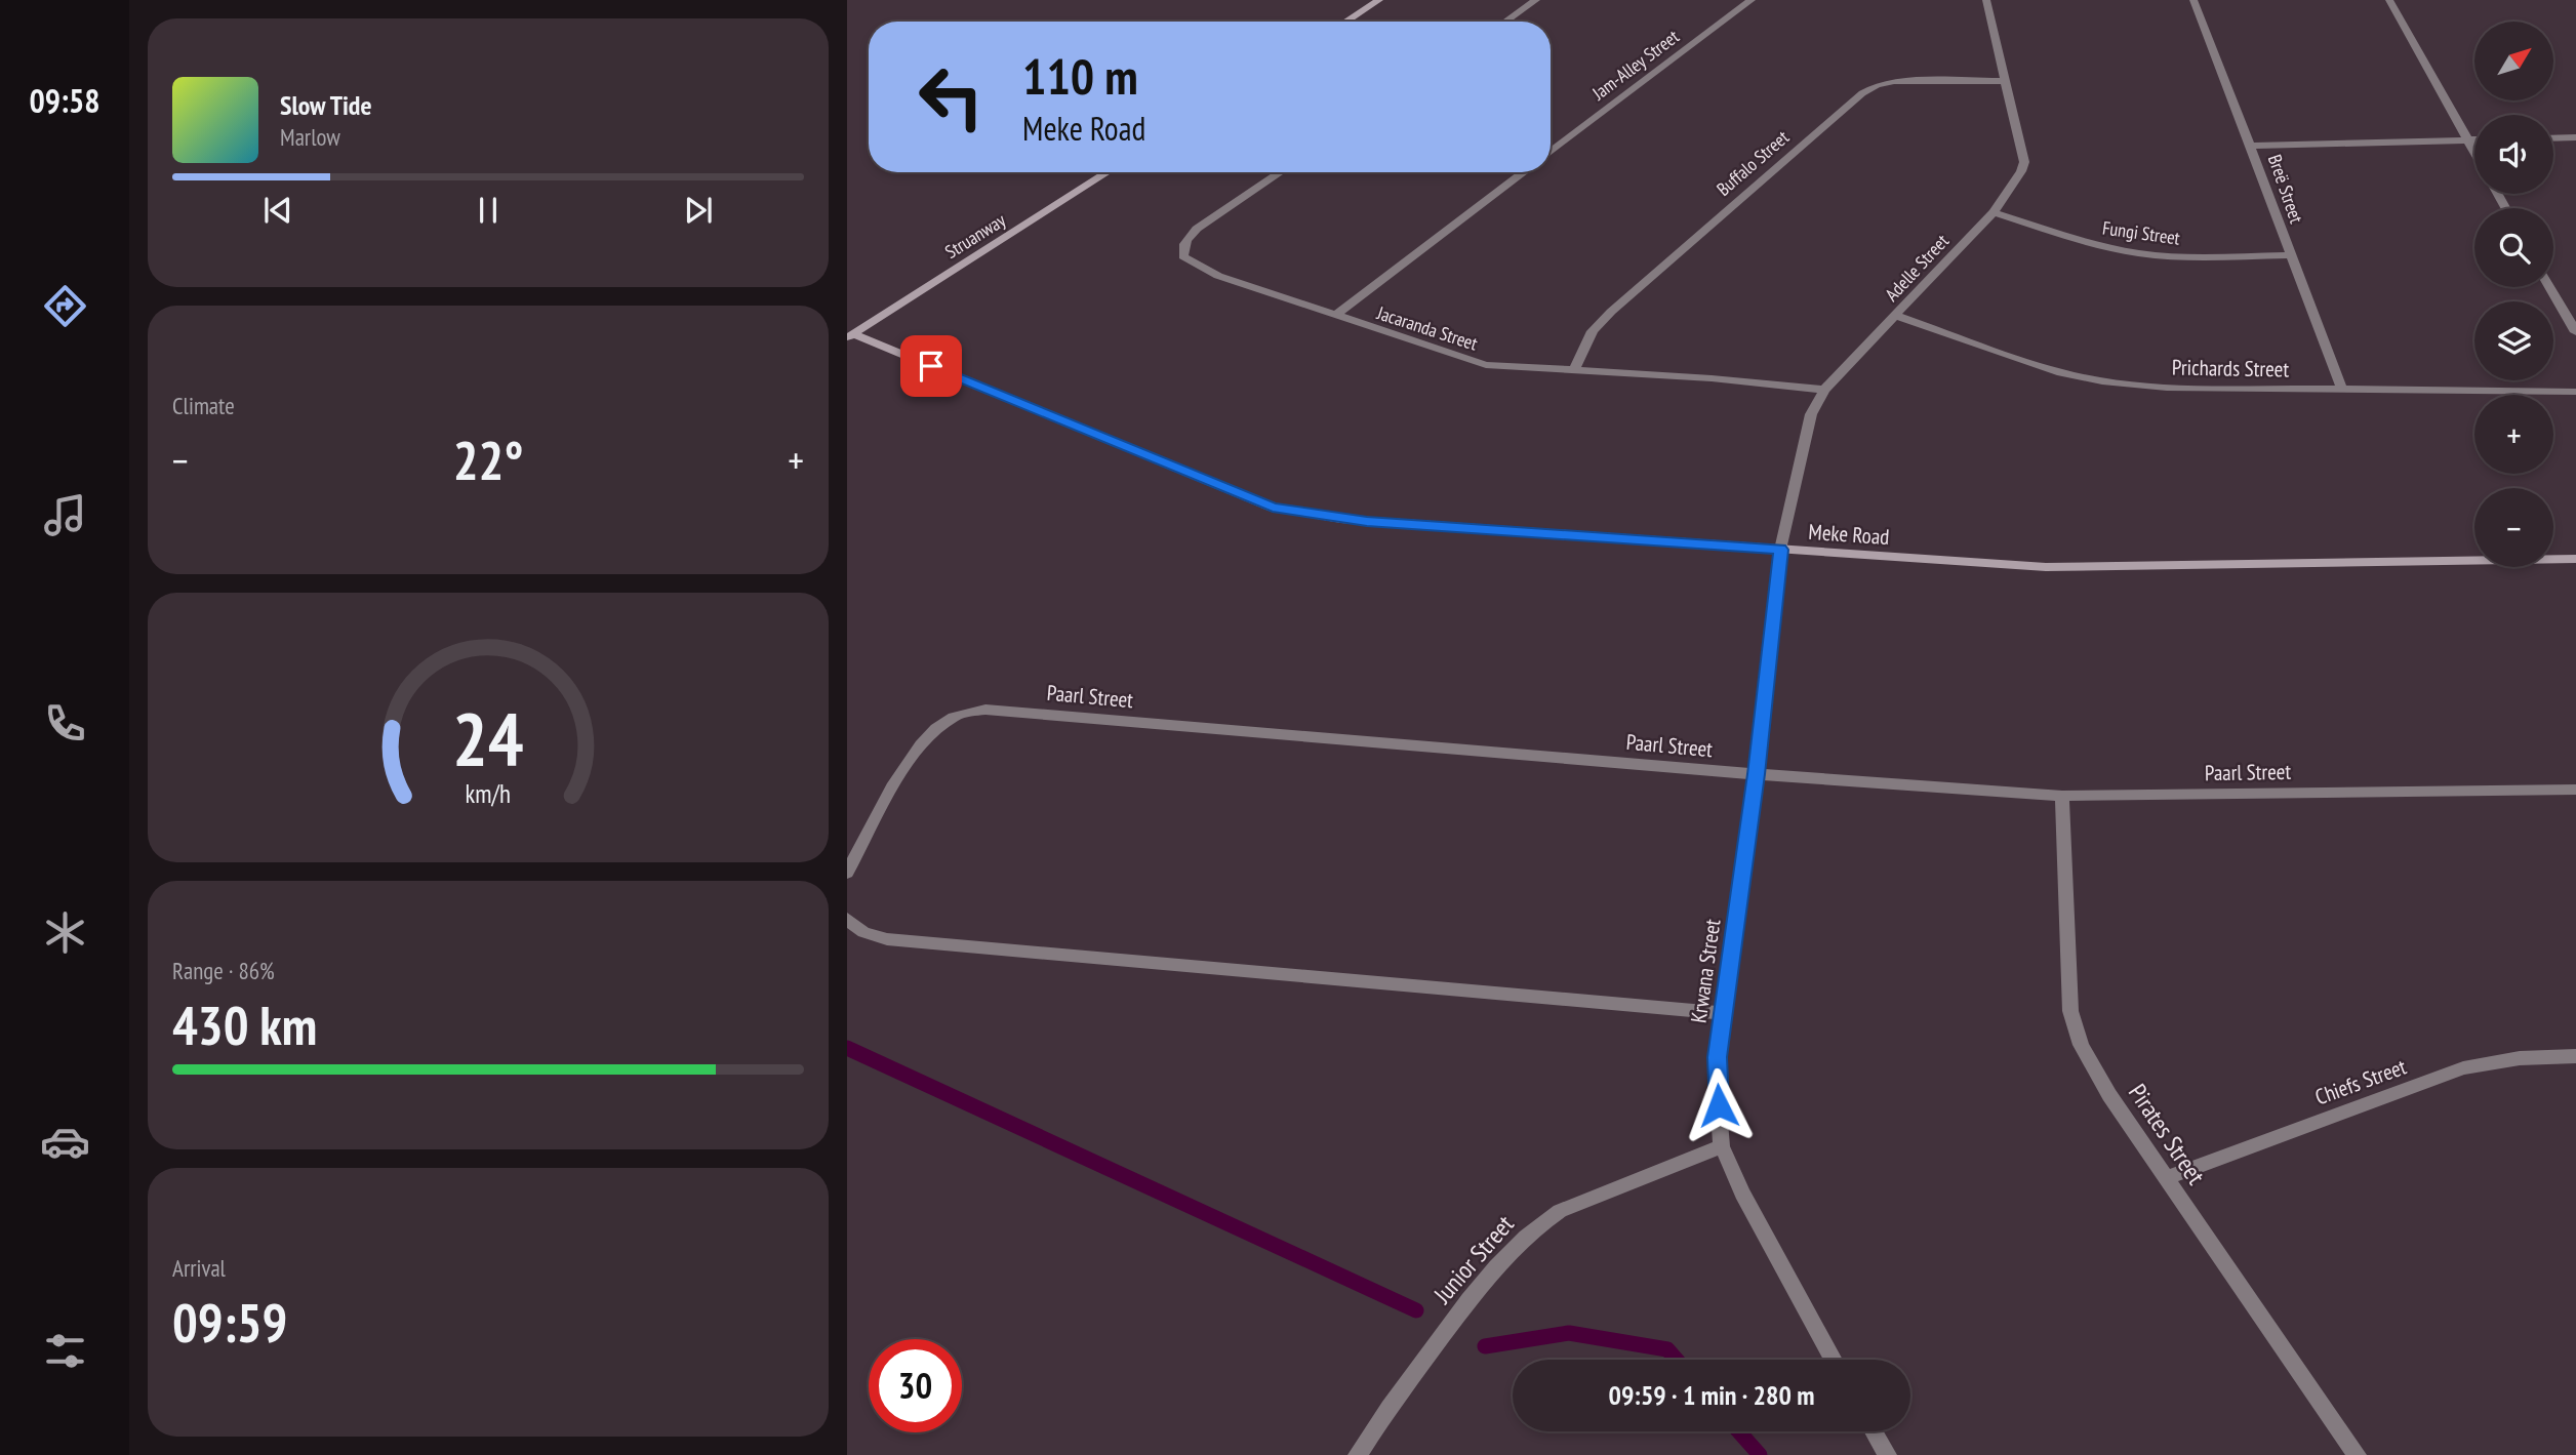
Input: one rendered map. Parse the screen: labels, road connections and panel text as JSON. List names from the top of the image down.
{
  "streets": {
    "street": [
      "Jam-Alley Street",
      "Buffalo Street",
      "Breë Street",
      "Fungi Street",
      "Struanway",
      "Adelle Street",
      "Jacaranda Street",
      "Prichards Street",
      "Meke Road",
      "Paarl Street",
      "Krwana Street",
      "Chiefs Street",
      "Pirates Street",
      "Junior Street"
    ]
  },
  "crossings": [
    ["Buffalo Street", "Adelle Street"],
    ["Buffalo Street", "Jacaranda Street"],
    ["Breë Street", "Fungi Street"],
    ["Breë Street", "Prichards Street"],
    ["Fungi Street", "Adelle Street"],
    ["Struanway", "Meke Road"],
    ["Adelle Street", "Jacaranda Street"],
    ["Adelle Street", "Prichards Street"],
    ["Adelle Street", "Meke Road"],
    ["Adelle Street", "Krwana Street"],
    ["Meke Road", "Krwana Street"],
    ["Paarl Street", "Krwana Street"],
    ["Paarl Street", "Pirates Street"],
    ["Krwana Street", "Junior Street"],
    ["Chiefs Street", "Pirates Street"]
  ],
  "north": "top right",
  "page": {
    "tabs": "09:58",
    "map_buttons": ["+", "−"],
    "turn": ["110 m", "Meke Road"],
    "song": ["Slow Tide", "Marlow"],
    "tile": [
      "Climate",
      ["Range · 86%", "430 km"],
      ["Arrival", "09:59"]
    ],
    "heat": ["−", "22°", "+"],
    "limit": "30",
    "trip": "09:59 · 1 min · 280 m",
    "gauge": ["24", "km/h"]
  }
}
